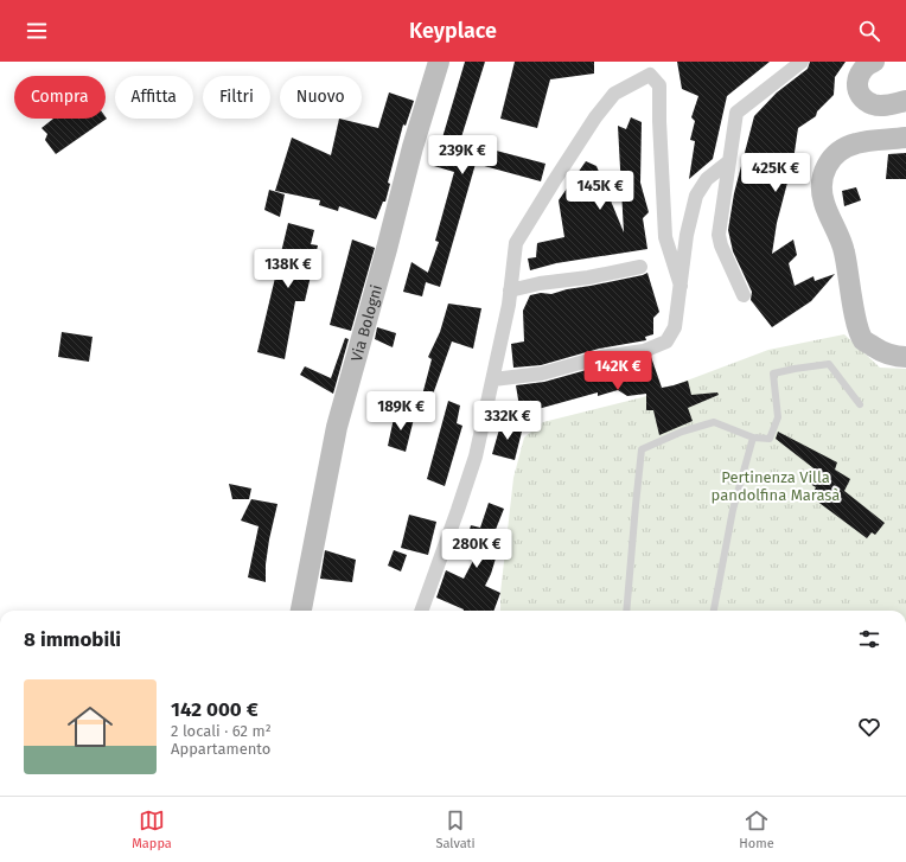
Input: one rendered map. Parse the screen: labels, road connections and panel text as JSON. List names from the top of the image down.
{
  "streets": {
    "street": ["Via Bologni"]
  },
  "parks": ["Pertinenza Villa pandolfina Marasà"],
  "page": {
    "header": "Keyplace",
    "chip": [
      "Compra",
      "Affitta",
      "Filtri",
      "Nuovo"
    ],
    "price": [
      "239K €",
      "425K €",
      "145K €",
      "138K €",
      "142K €",
      "189K €",
      "332K €",
      "280K €"
    ],
    "heading": "8 immobili",
    "list": [
      {
        "name": "142 000 €",
        "note": "2 locali · 62 m² · Appartamento"
      }
    ],
    "tabs": ["Mappa", "Salvati", "Home"]
  }
}
